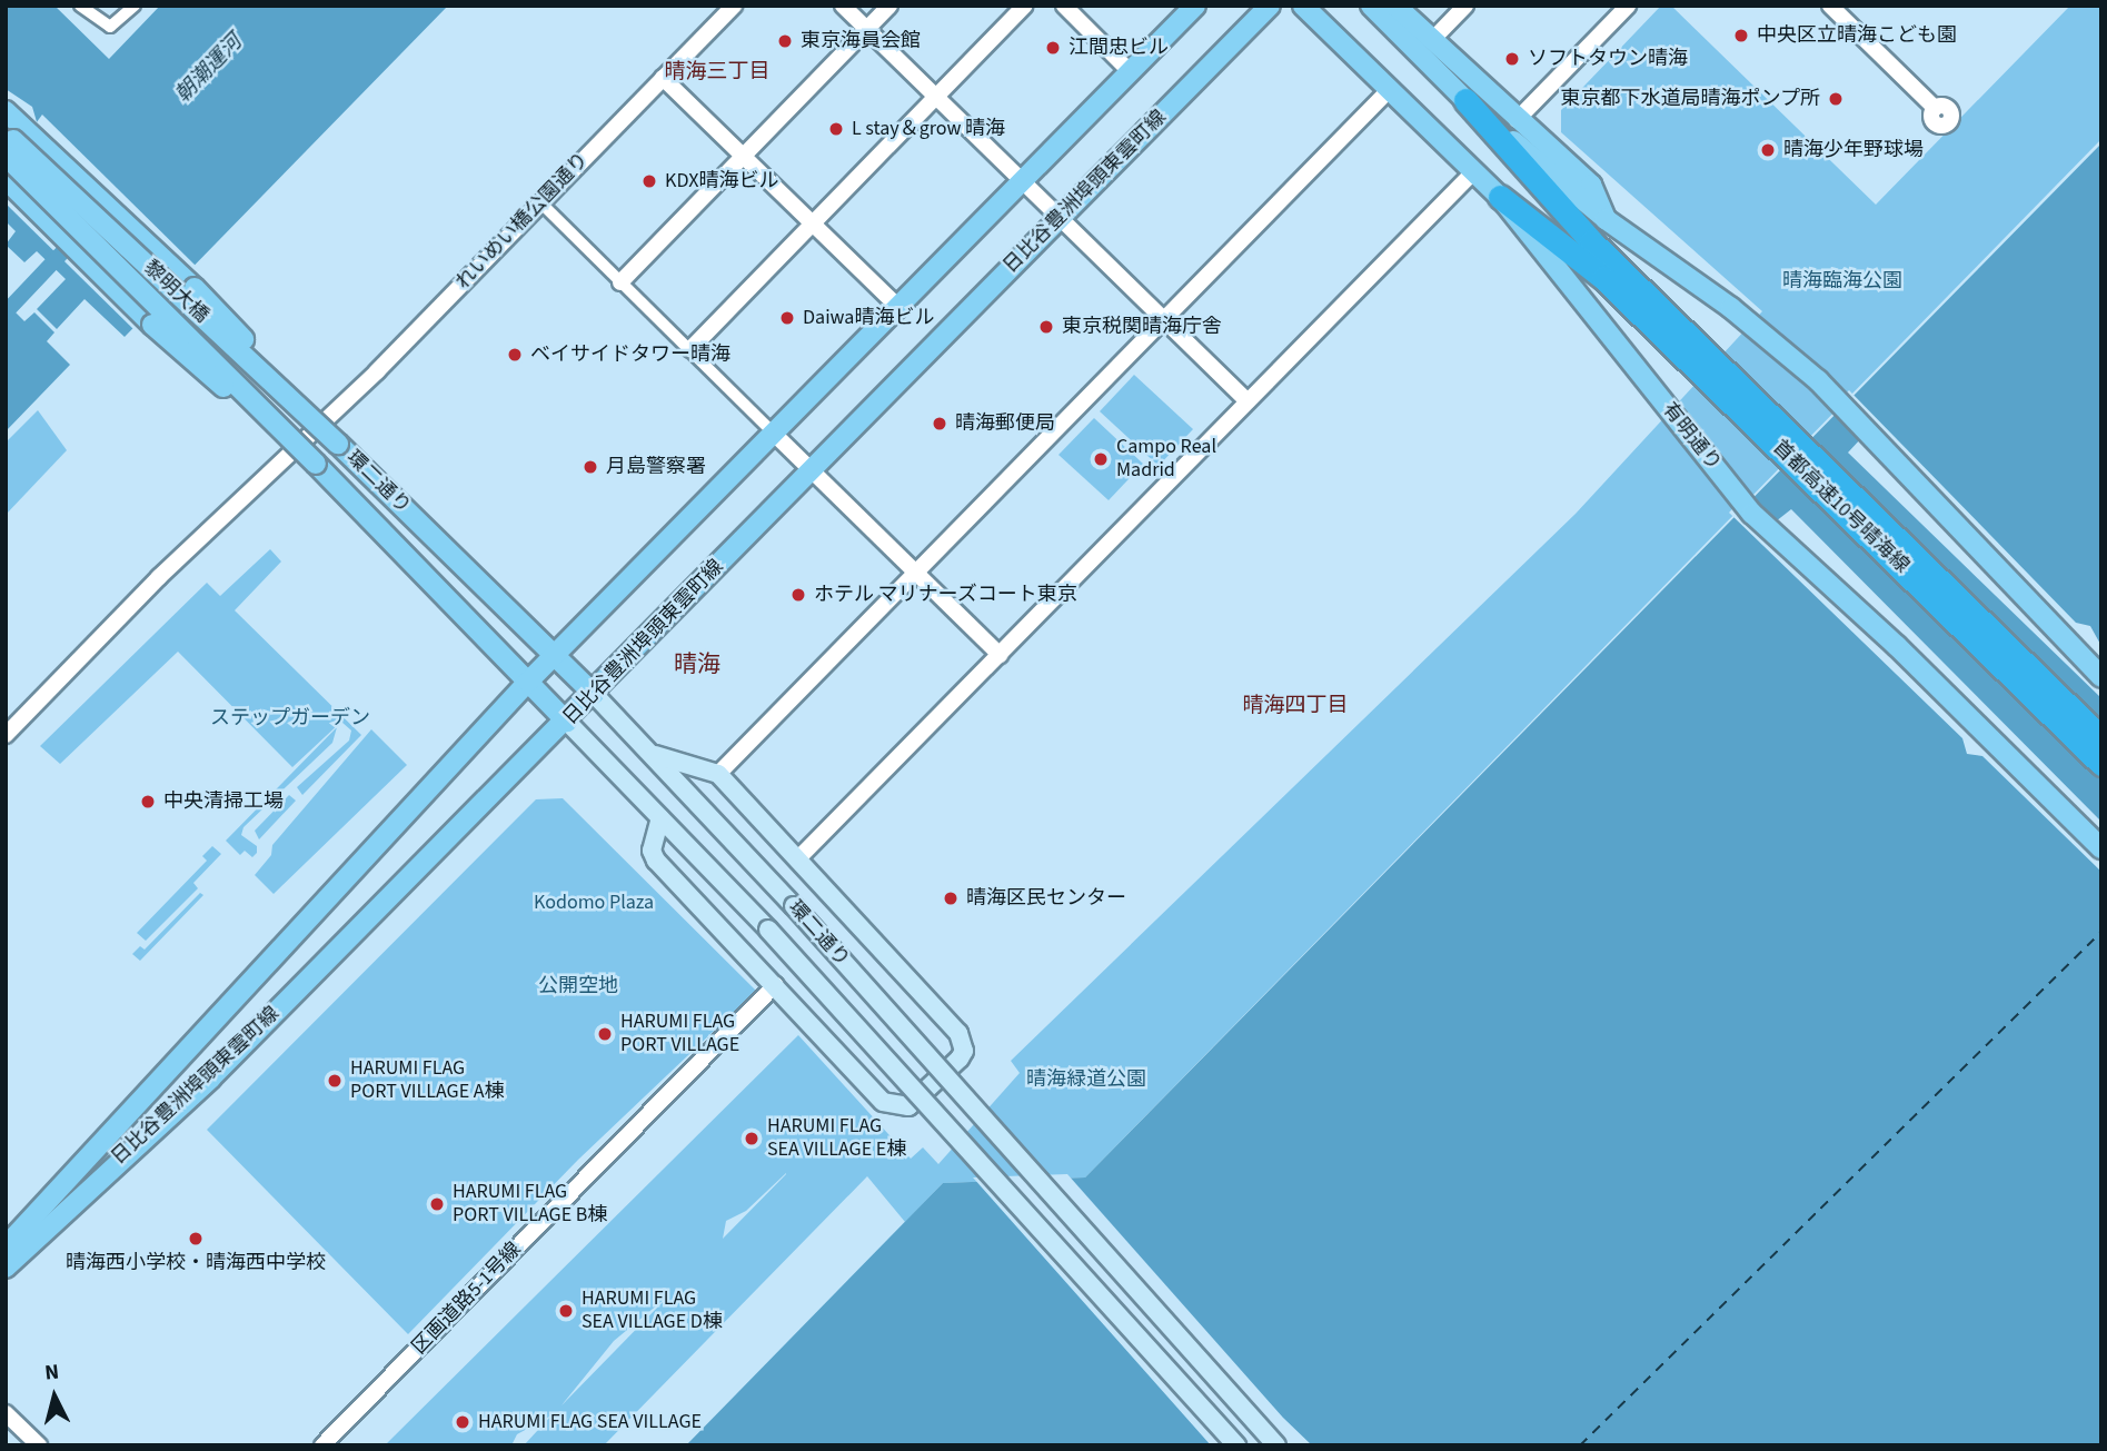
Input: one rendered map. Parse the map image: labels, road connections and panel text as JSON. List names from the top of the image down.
{
  "streets": {
    "highway": ["首都高速10号晴海線"],
    "main road": [
      "日比谷豊洲埠頭東雲町線",
      "黎明大橋",
      "有明通り",
      "環二通り"
    ],
    "street": ["れいめい橋公園通り", "区画道路5-1号線"]
  },
  "crossings": [
    ["日比谷豊洲埠頭東雲町線", "環二通り"],
    ["黎明大橋", "環二通り"]
  ],
  "districts": ["晴海三丁目", "晴海", "晴海四丁目"],
  "water": ["朝潮運河"],
  "parks": [
    "晴海臨海公園",
    "ステップガーデン",
    "Kodomo Plaza",
    "公開空地",
    "晴海緑道公園"
  ],
  "places": [
    "中央区立晴海こども園",
    "東京海員会館",
    "江間忠ビル",
    "ソフトタウン晴海",
    "東京都下水道局晴海ポンプ所",
    "L stay＆grow 晴海",
    "晴海少年野球場",
    "KDX晴海ビル",
    "Daiwa晴海ビル",
    "東京税関晴海庁舎",
    "ベイサイドタワー晴海",
    "晴海郵便局",
    "Campo Real Madrid",
    "月島警察署",
    "ホテル マリナーズコート東京",
    "中央清掃工場",
    "晴海区民センター",
    "HARUMI FLAG PORT VILLAGE",
    "HARUMI FLAG PORT VILLAGE A棟",
    "HARUMI FLAG SEA VILLAGE E棟",
    "HARUMI FLAG PORT VILLAGE B棟",
    "晴海西小学校・晴海西中学校",
    "HARUMI FLAG SEA VILLAGE D棟",
    "HARUMI FLAG SEA VILLAGE"
  ],
  "north": "top"
}
